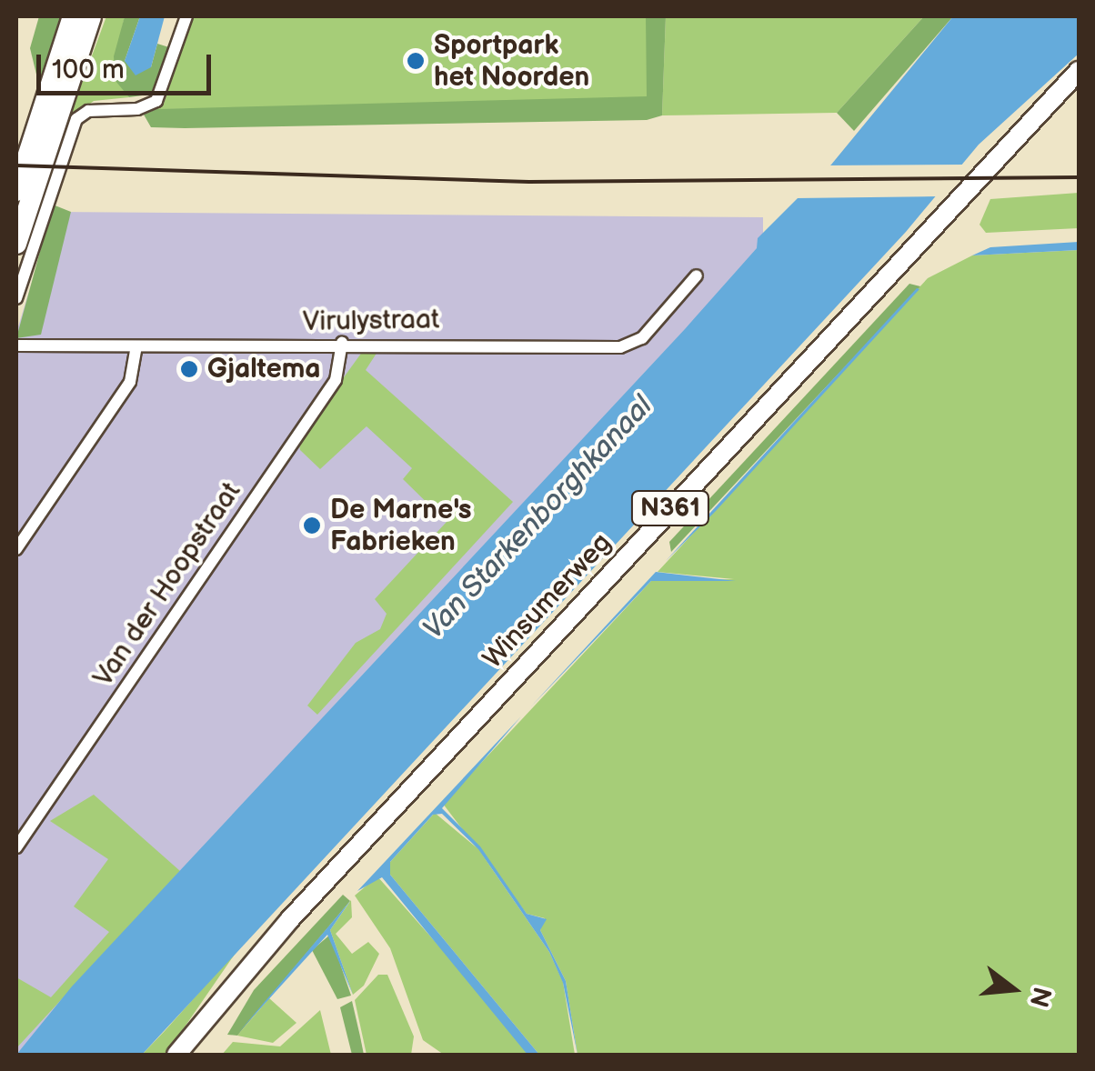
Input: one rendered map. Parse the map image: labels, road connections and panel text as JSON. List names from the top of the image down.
{
  "streets": {
    "main road": ["N361", "Winsumerweg"],
    "street": ["Virulystraat", "Van der Hoopstraat"]
  },
  "crossings": [
    ["Virulystraat", "Van der Hoopstraat"]
  ],
  "water": ["Van Starkenborghkanaal"],
  "places": ["Sportpark het Noorden", "Gjaltema", "De Marne's Fabrieken"],
  "scale_bar": "100 m",
  "north": "right"
}
